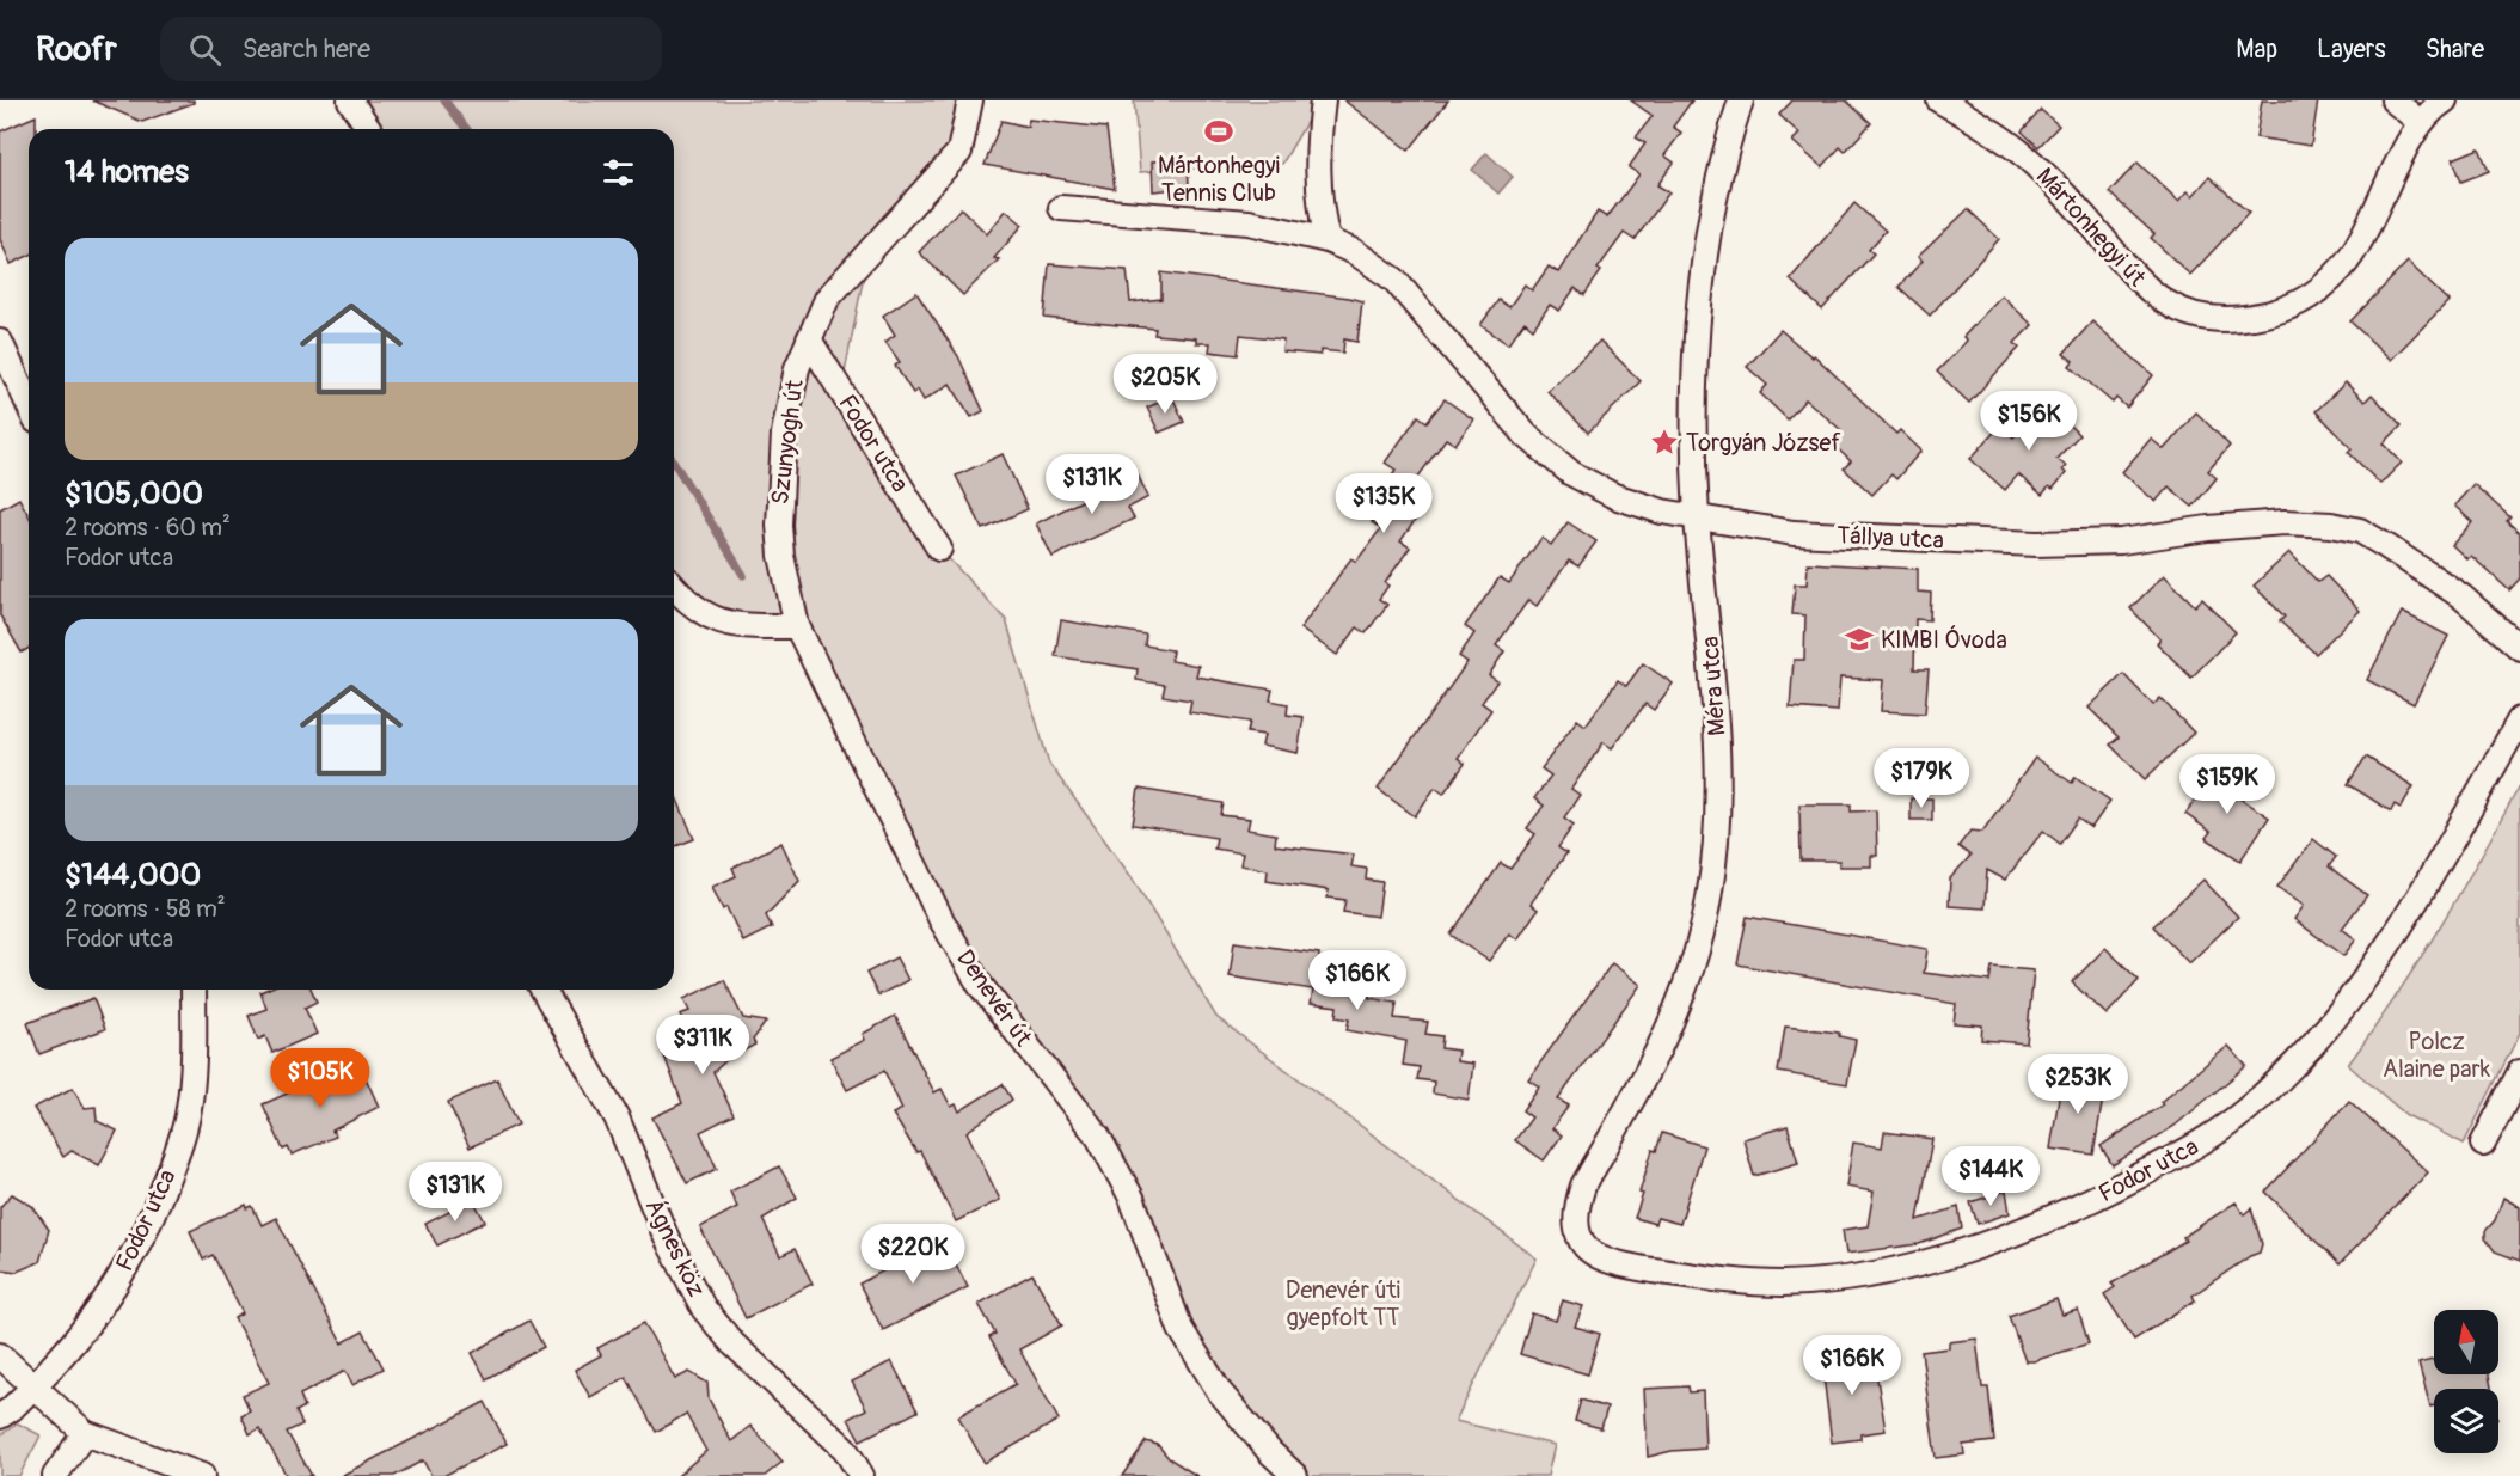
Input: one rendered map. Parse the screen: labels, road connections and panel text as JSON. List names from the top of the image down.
{
  "streets": {
    "street": [
      "Mártonhegyi út",
      "Szunyogh út",
      "Fodor utca",
      "Tállya utca",
      "Méra utca",
      "Denevér út",
      "Ágnes köz"
    ]
  },
  "crossings": [
    ["Szunyogh út", "Fodor utca"],
    ["Szunyogh út", "Denevér út"],
    ["Fodor utca", "Méra utca"],
    ["Tállya utca", "Méra utca"]
  ],
  "parks": ["Polcz Alaine park", "Denevér úti gyepfolt TT"],
  "places": {
    "sports": ["Mártonhegyi Tennis Club"],
    "place": ["Torgyán József"],
    "school or university": ["KIMBI Óvoda"]
  },
  "north": "top",
  "page": {
    "header": "Roofr",
    "search": "Search here",
    "nav": ["Map", "Layers", "Share"],
    "heading": "14 homes",
    "list": [
      {
        "name": "$105,000",
        "note": "2 rooms · 60 m² · Fodor utca"
      },
      {
        "name": "$144,000",
        "note": "2 rooms · 58 m² · Fodor utca"
      }
    ],
    "price": [
      "$205K",
      "$156K",
      "$131K",
      "$135K",
      "$179K",
      "$159K",
      "$166K",
      "$311K",
      "$105K",
      "$253K",
      "$144K",
      "$131K",
      "$220K",
      "$166K"
    ]
  }
}
